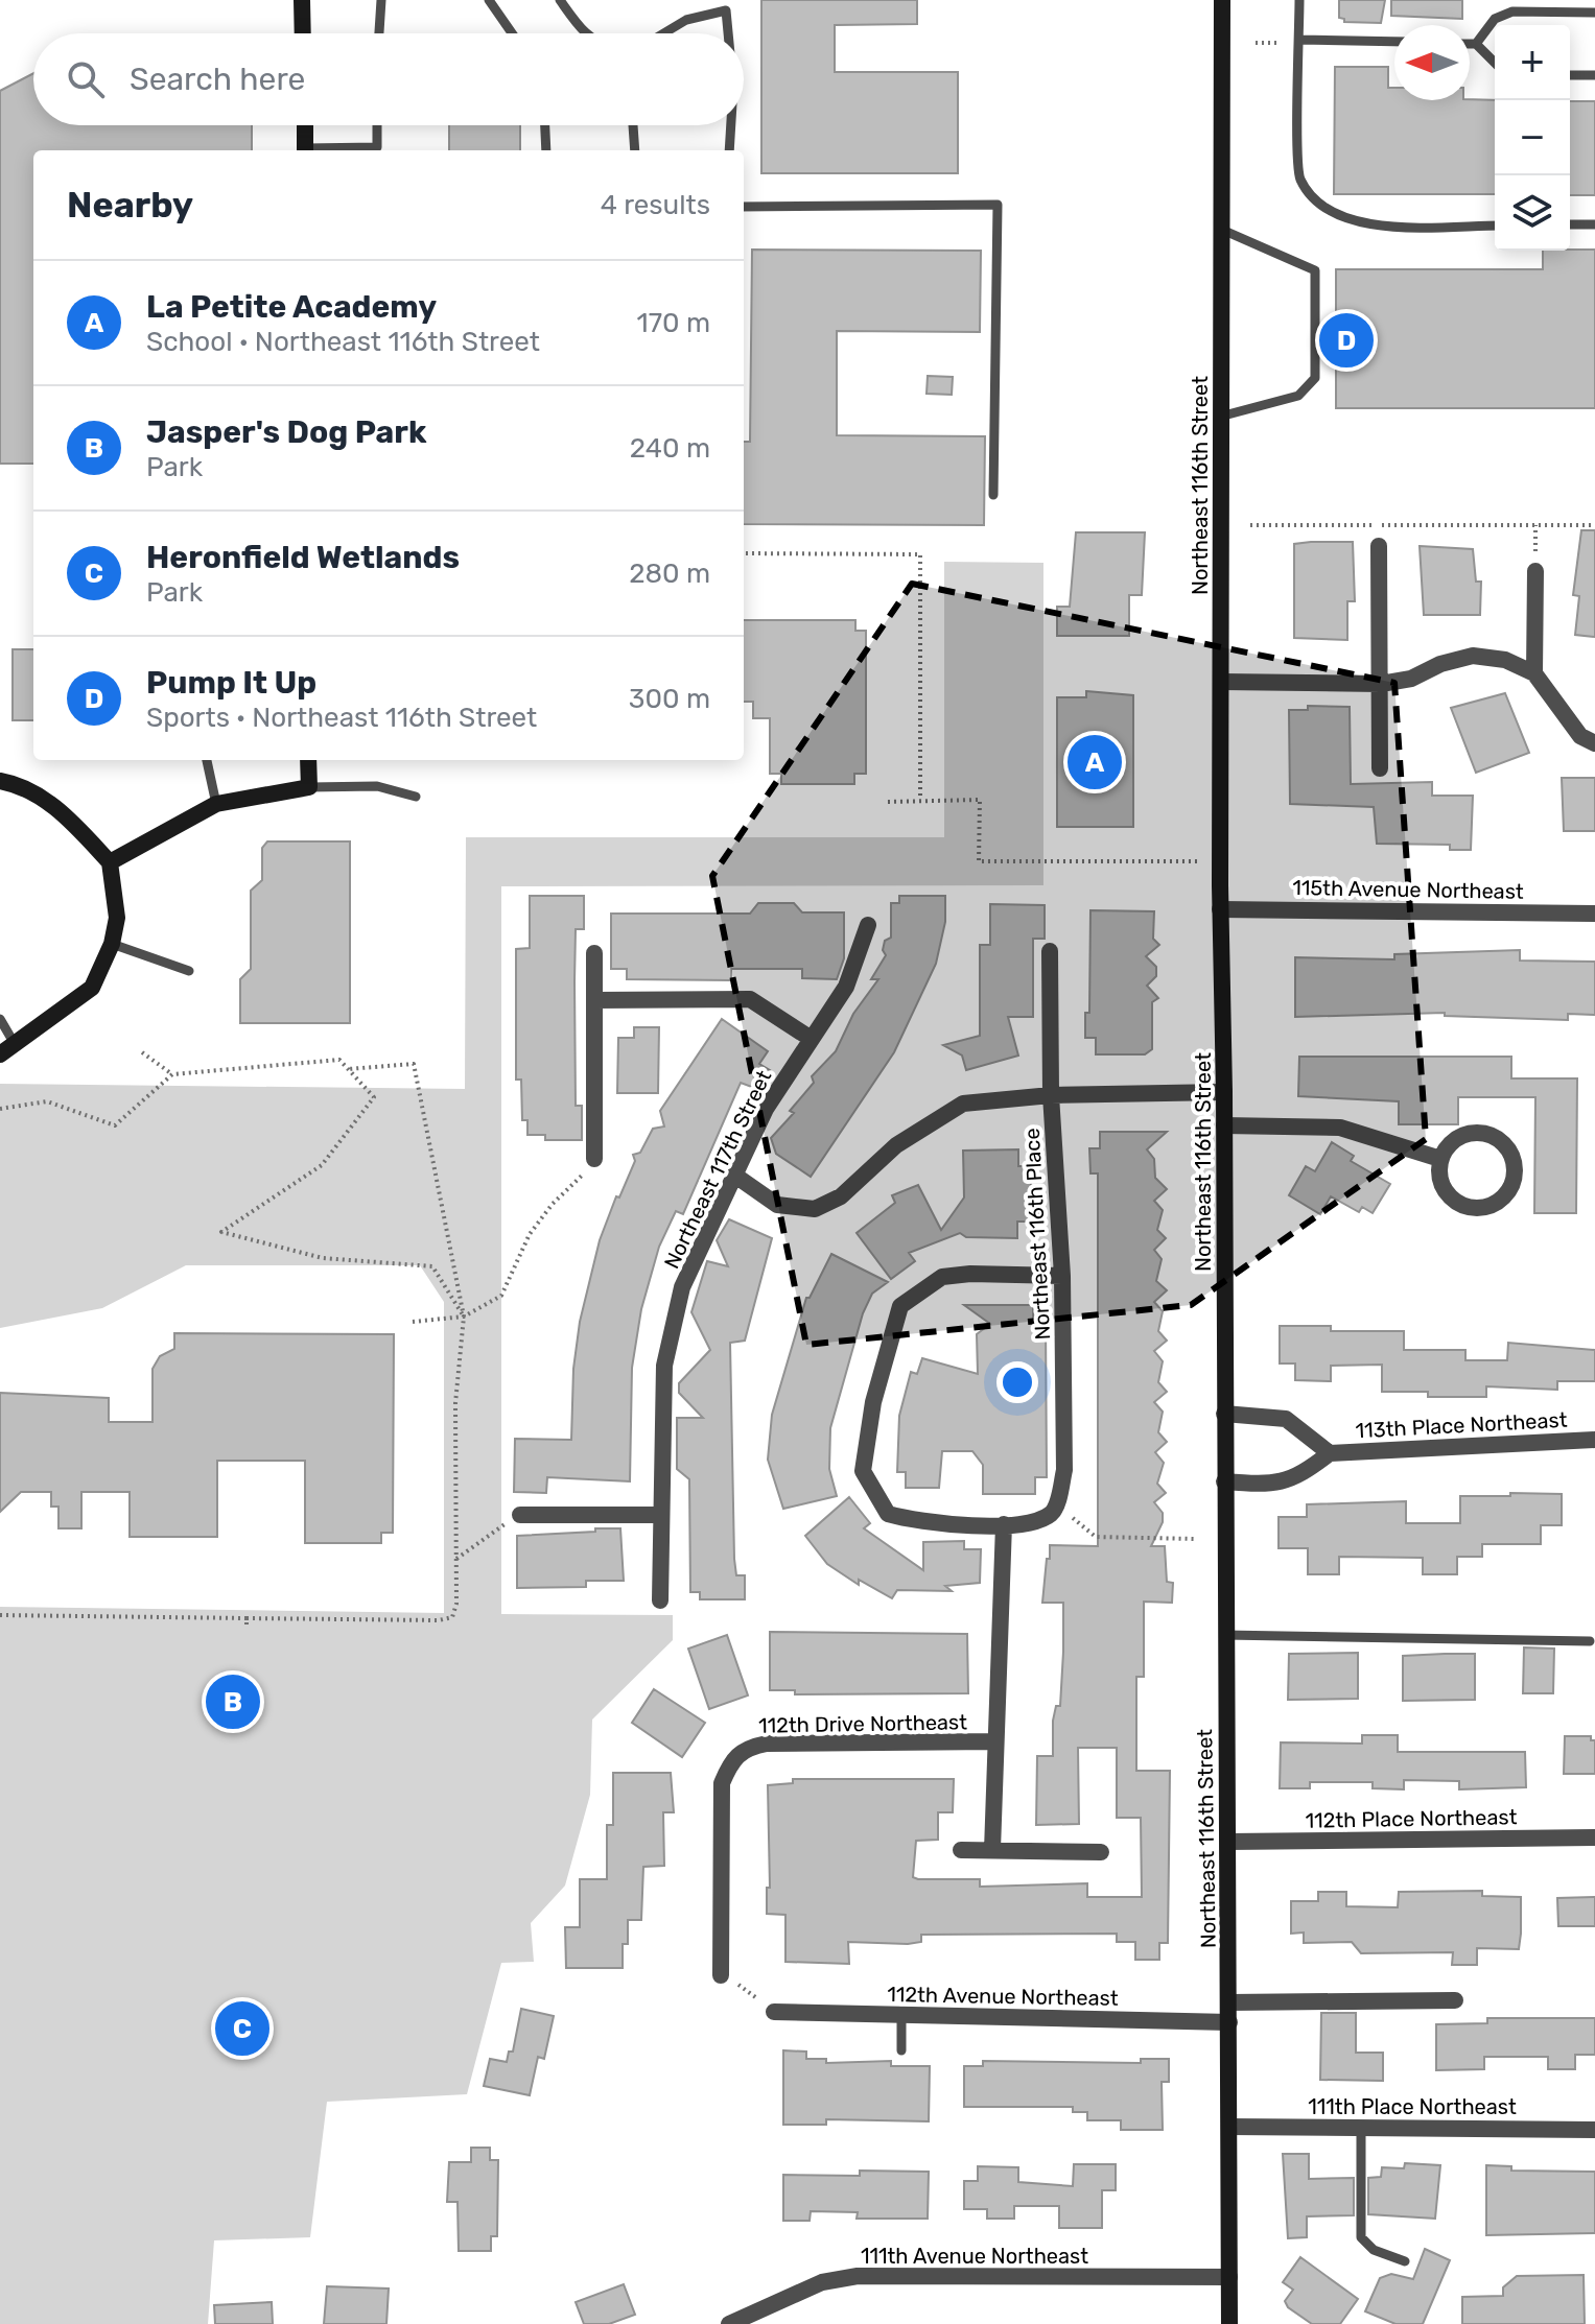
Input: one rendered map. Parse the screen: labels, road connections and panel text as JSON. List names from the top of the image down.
{
  "streets": {
    "street": [
      "Northeast 116th Street",
      "115th Avenue Northeast",
      "Northeast 117th Street",
      "Northeast 116th Place",
      "113th Place Northeast",
      "112th Drive Northeast",
      "112th Place Northeast",
      "112th Avenue Northeast",
      "111th Place Northeast",
      "111th Avenue Northeast"
    ]
  },
  "crossings": [
    ["Northeast 116th Street", "115th Avenue Northeast"],
    ["Northeast 116th Street", "113th Place Northeast"],
    ["Northeast 116th Street", "112th Place Northeast"],
    ["Northeast 116th Street", "112th Avenue Northeast"],
    ["Northeast 116th Street", "111th Place Northeast"],
    ["Northeast 116th Street", "111th Avenue Northeast"]
  ],
  "north": "left",
  "page": {
    "map_buttons": ["+", "−"],
    "search": "Search here",
    "heading": ["Nearby", "4 results"],
    "list": [
      {
        "mark": "A",
        "name": "La Petite Academy",
        "note": "School · Northeast 116th Street",
        "value": "170 m"
      },
      {
        "mark": "B",
        "name": "Jasper's Dog Park",
        "note": "Park",
        "value": "240 m"
      },
      {
        "mark": "C",
        "name": "Heronfield Wetlands",
        "note": "Park",
        "value": "280 m"
      },
      {
        "mark": "D",
        "name": "Pump It Up",
        "note": "Sports · Northeast 116th Street",
        "value": "300 m"
      }
    ],
    "pins": [
      "D",
      "A",
      "B",
      "C"
    ]
  }
}
